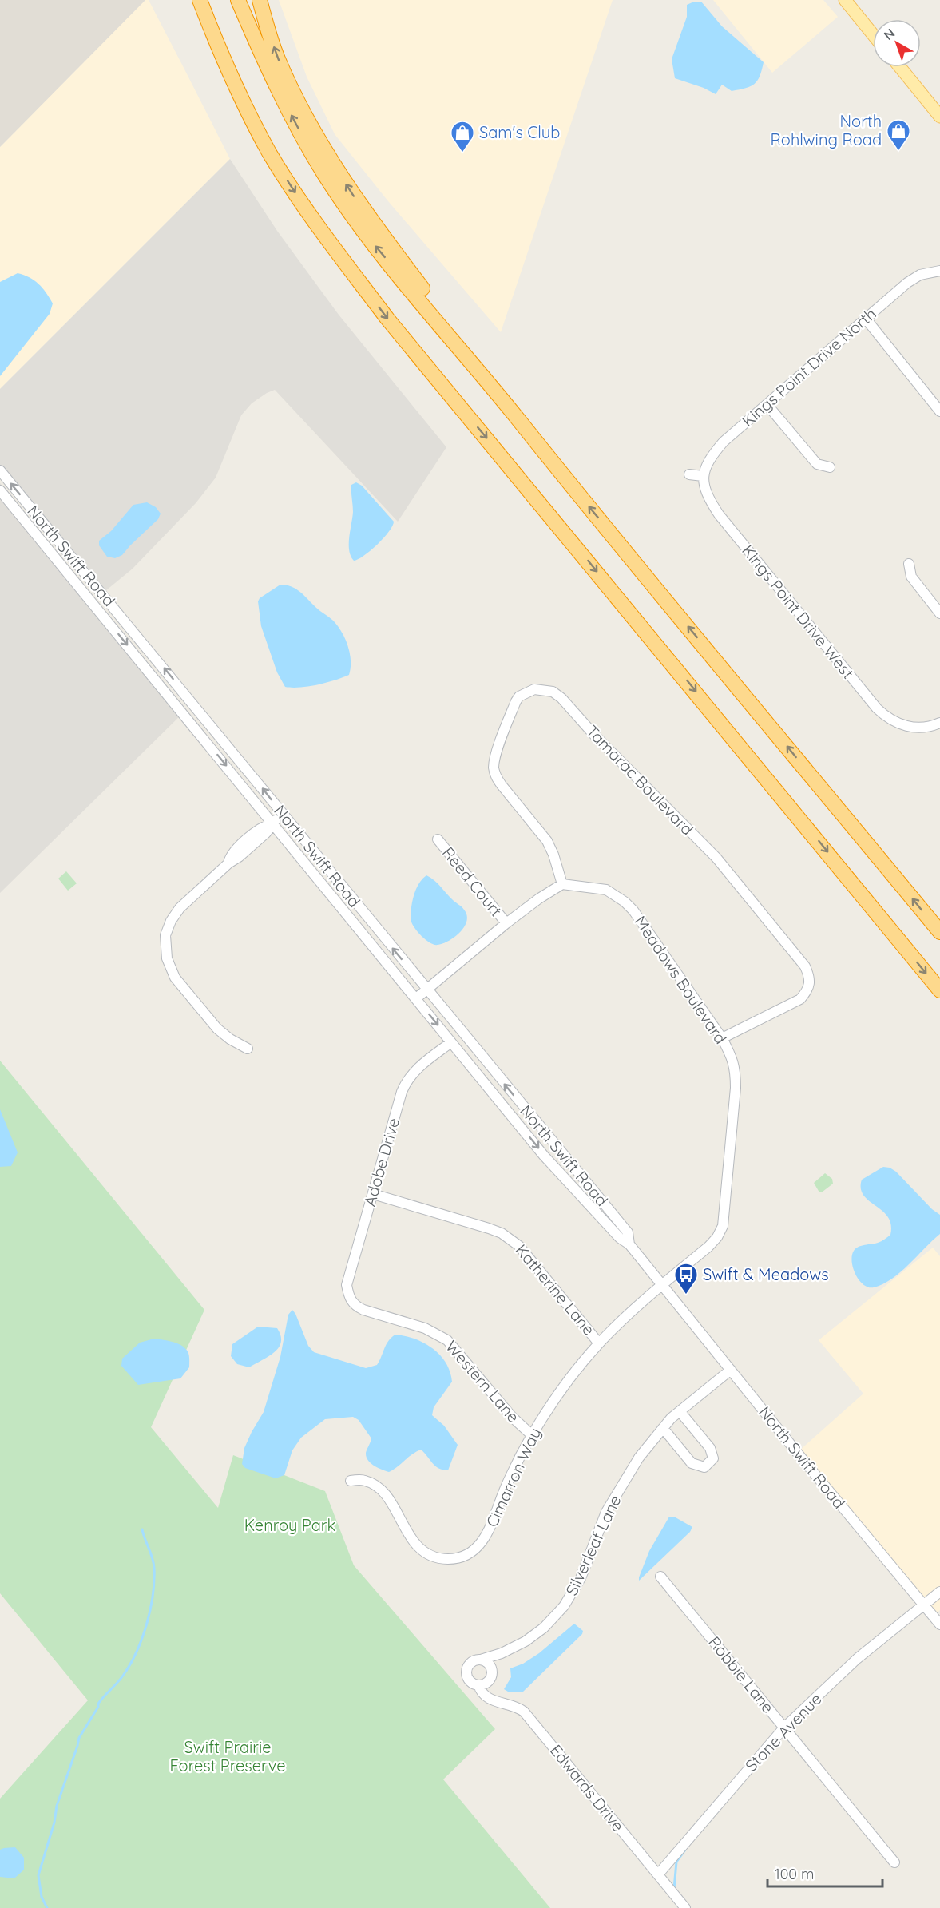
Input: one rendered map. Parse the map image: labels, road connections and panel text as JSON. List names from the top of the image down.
{
  "streets": {
    "street": [
      "Kings Point Drive North",
      "North Swift Road",
      "Kings Point Drive West",
      "Tamarac Boulevard",
      "Reed Court",
      "Meadows Boulevard",
      "Adobe Drive",
      "Katherine Lane",
      "Western Lane",
      "Cimarron Way",
      "Silverleaf Lane",
      "Robbie Lane",
      "Stone Avenue",
      "Edwards Drive"
    ]
  },
  "crossings": [
    ["Kings Point Drive North", "Kings Point Drive West"],
    ["North Swift Road", "Meadows Boulevard"],
    ["North Swift Road", "Adobe Drive"],
    ["North Swift Road", "Cimarron Way"],
    ["North Swift Road", "Silverleaf Lane"],
    ["North Swift Road", "Stone Avenue"],
    ["Tamarac Boulevard", "Meadows Boulevard"],
    ["Meadows Boulevard", "Cimarron Way"],
    ["Adobe Drive", "Katherine Lane"],
    ["Adobe Drive", "Western Lane"],
    ["Katherine Lane", "Cimarron Way"],
    ["Western Lane", "Cimarron Way"],
    ["Silverleaf Lane", "Edwards Drive"],
    ["Robbie Lane", "Stone Avenue"],
    ["Stone Avenue", "Edwards Drive"]
  ],
  "parks": ["Kenroy Park", "Swift Prairie Forest Preserve"],
  "places": {
    "shop": ["North Rohlwing Road", "Sam's Club"],
    "bus stop": ["Swift & Meadows"]
  },
  "scale_bar": "100 m",
  "north": "top left"
}
